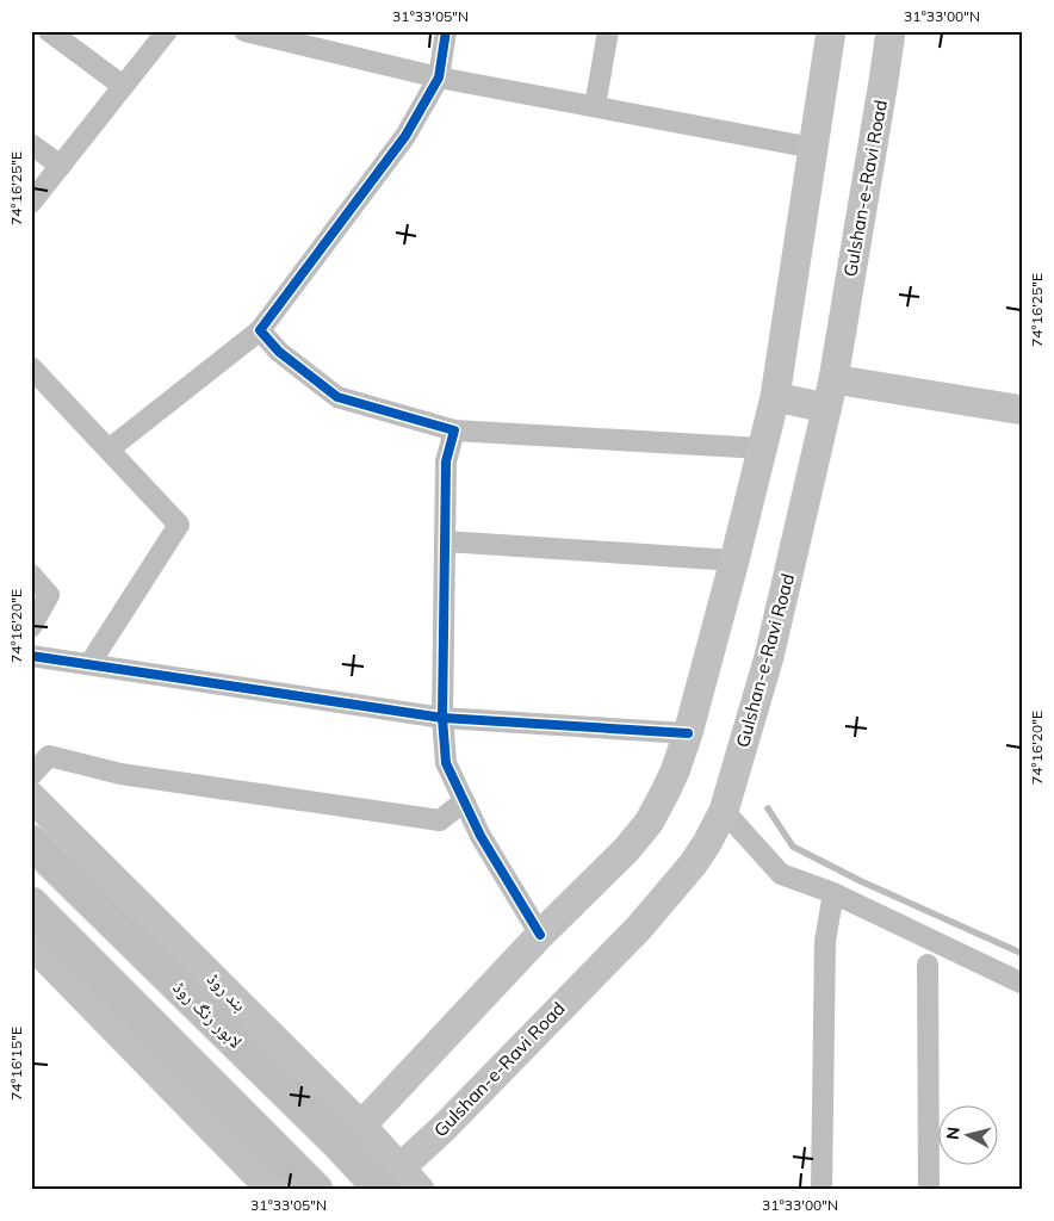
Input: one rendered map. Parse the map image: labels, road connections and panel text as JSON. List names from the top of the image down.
{
  "streets": {
    "highway": ["لاہور رنگ روڈ"],
    "main road": ["Gulshan-e-Ravi Road", "بند روڈ"]
  },
  "crossings": [
    ["Gulshan-e-Ravi Road", "بند روڈ"],
    ["Gulshan-e-Ravi Road", "لاہور رنگ روڈ"],
    ["بند روڈ", "لاہور رنگ روڈ"]
  ],
  "north": "left",
  "coordinates": [
    "31°33'05\"N",
    "31°33'00\"N",
    "74°16'25\"E",
    "74°16'20\"E",
    "74°16'15\"E"
  ]
}
